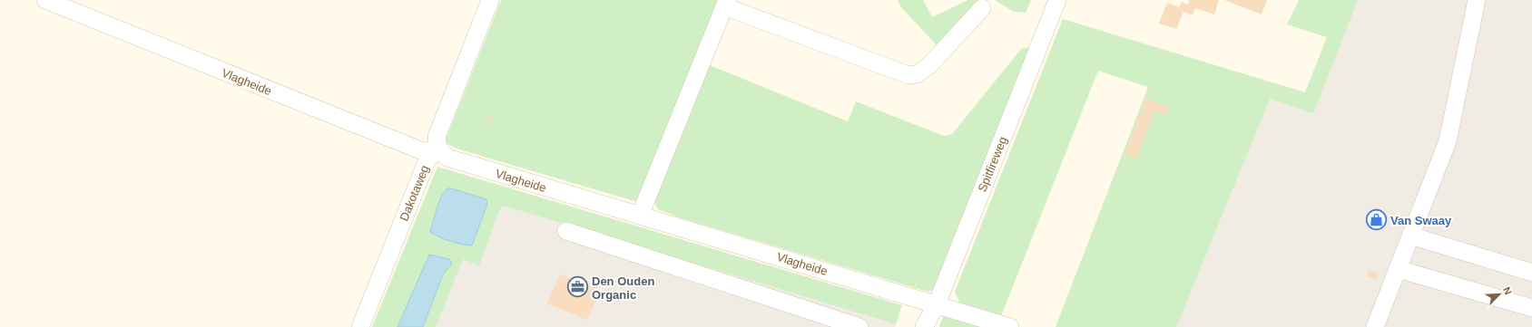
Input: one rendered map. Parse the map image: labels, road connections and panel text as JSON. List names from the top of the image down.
{
  "streets": {
    "street": ["Vlagheide", "Spitfireweg", "Dakotaweg"]
  },
  "crossings": [
    ["Vlagheide", "Spitfireweg"],
    ["Vlagheide", "Dakotaweg"]
  ],
  "places": {
    "shop": ["Van Swaay"],
    "office": ["Den Ouden Organic"]
  },
  "north": "top right"
}
